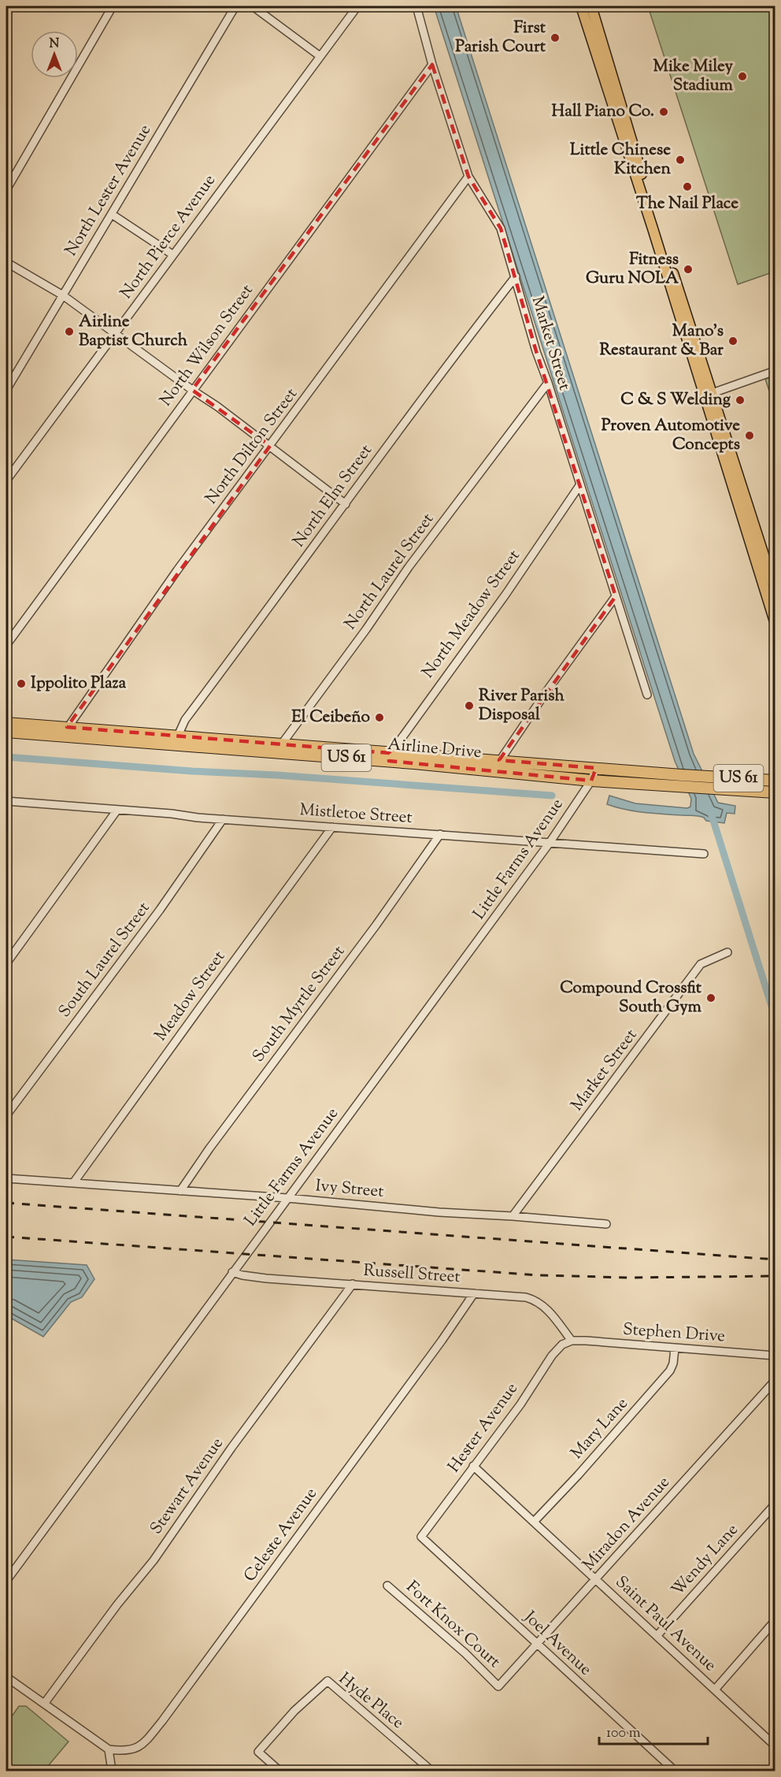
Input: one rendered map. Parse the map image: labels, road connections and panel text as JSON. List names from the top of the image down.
{
  "streets": {
    "highway": ["Airline Drive", "US 61"],
    "street": [
      "North Lester Avenue",
      "North Pierce Avenue",
      "Market Street",
      "North Wilson Street",
      "North Dilton Street",
      "North Elm Street",
      "North Laurel Street",
      "North Meadow Street",
      "Mistletoe Street",
      "Little Farms Avenue",
      "South Laurel Street",
      "Meadow Street",
      "South Myrtle Street",
      "Ivy Street",
      "Russell Street",
      "Stephen Drive",
      "Hester Avenue",
      "Mary Lane",
      "Stewart Avenue",
      "Miradon Avenue",
      "Celeste Avenue",
      "Wendy Lane",
      "Saint Paul Avenue",
      "Fort Knox Court",
      "Joel Avenue",
      "Hyde Place"
    ]
  },
  "crossings": [
    ["Market Street", "North Wilson Street"],
    ["Market Street", "North Dilton Street"],
    ["Market Street", "North Elm Street"],
    ["Market Street", "North Laurel Street"],
    ["Market Street", "North Meadow Street"],
    ["Market Street", "Ivy Street"],
    ["North Dilton Street", "Airline Drive"],
    ["North Elm Street", "Airline Drive"],
    ["North Laurel Street", "Airline Drive"],
    ["North Meadow Street", "Airline Drive"],
    ["Airline Drive", "Little Farms Avenue"],
    ["Mistletoe Street", "Little Farms Avenue"],
    ["Mistletoe Street", "South Laurel Street"],
    ["Mistletoe Street", "Meadow Street"],
    ["Mistletoe Street", "South Myrtle Street"],
    ["Little Farms Avenue", "Ivy Street"],
    ["Little Farms Avenue", "Russell Street"],
    ["Meadow Street", "Ivy Street"],
    ["South Myrtle Street", "Ivy Street"],
    ["Russell Street", "Stephen Drive"],
    ["Russell Street", "Hester Avenue"],
    ["Russell Street", "Stewart Avenue"],
    ["Russell Street", "Celeste Avenue"],
    ["Stephen Drive", "Hester Avenue"],
    ["Stephen Drive", "Mary Lane"],
    ["Hester Avenue", "Saint Paul Avenue"],
    ["Hester Avenue", "Joel Avenue"],
    ["Mary Lane", "Saint Paul Avenue"],
    ["Miradon Avenue", "Saint Paul Avenue"],
    ["Miradon Avenue", "Fort Knox Court"],
    ["Miradon Avenue", "Joel Avenue"],
    ["Wendy Lane", "Saint Paul Avenue"]
  ],
  "places": [
    "First Parish Court",
    "Mike Miley Stadium",
    "Hall Piano Co.",
    "Little Chinese Kitchen",
    "The Nail Place",
    "Fitness Guru NOLA",
    "Airline Baptist Church",
    "Mano's Restaurant & Bar",
    "C & S Welding",
    "Proven Automotive Concepts",
    "Ippolito Plaza",
    "River Parish Disposal",
    "El Ceibeño",
    "Compound Crossfit South Gym"
  ],
  "scale_bar": "100 m",
  "north": "top"
}
